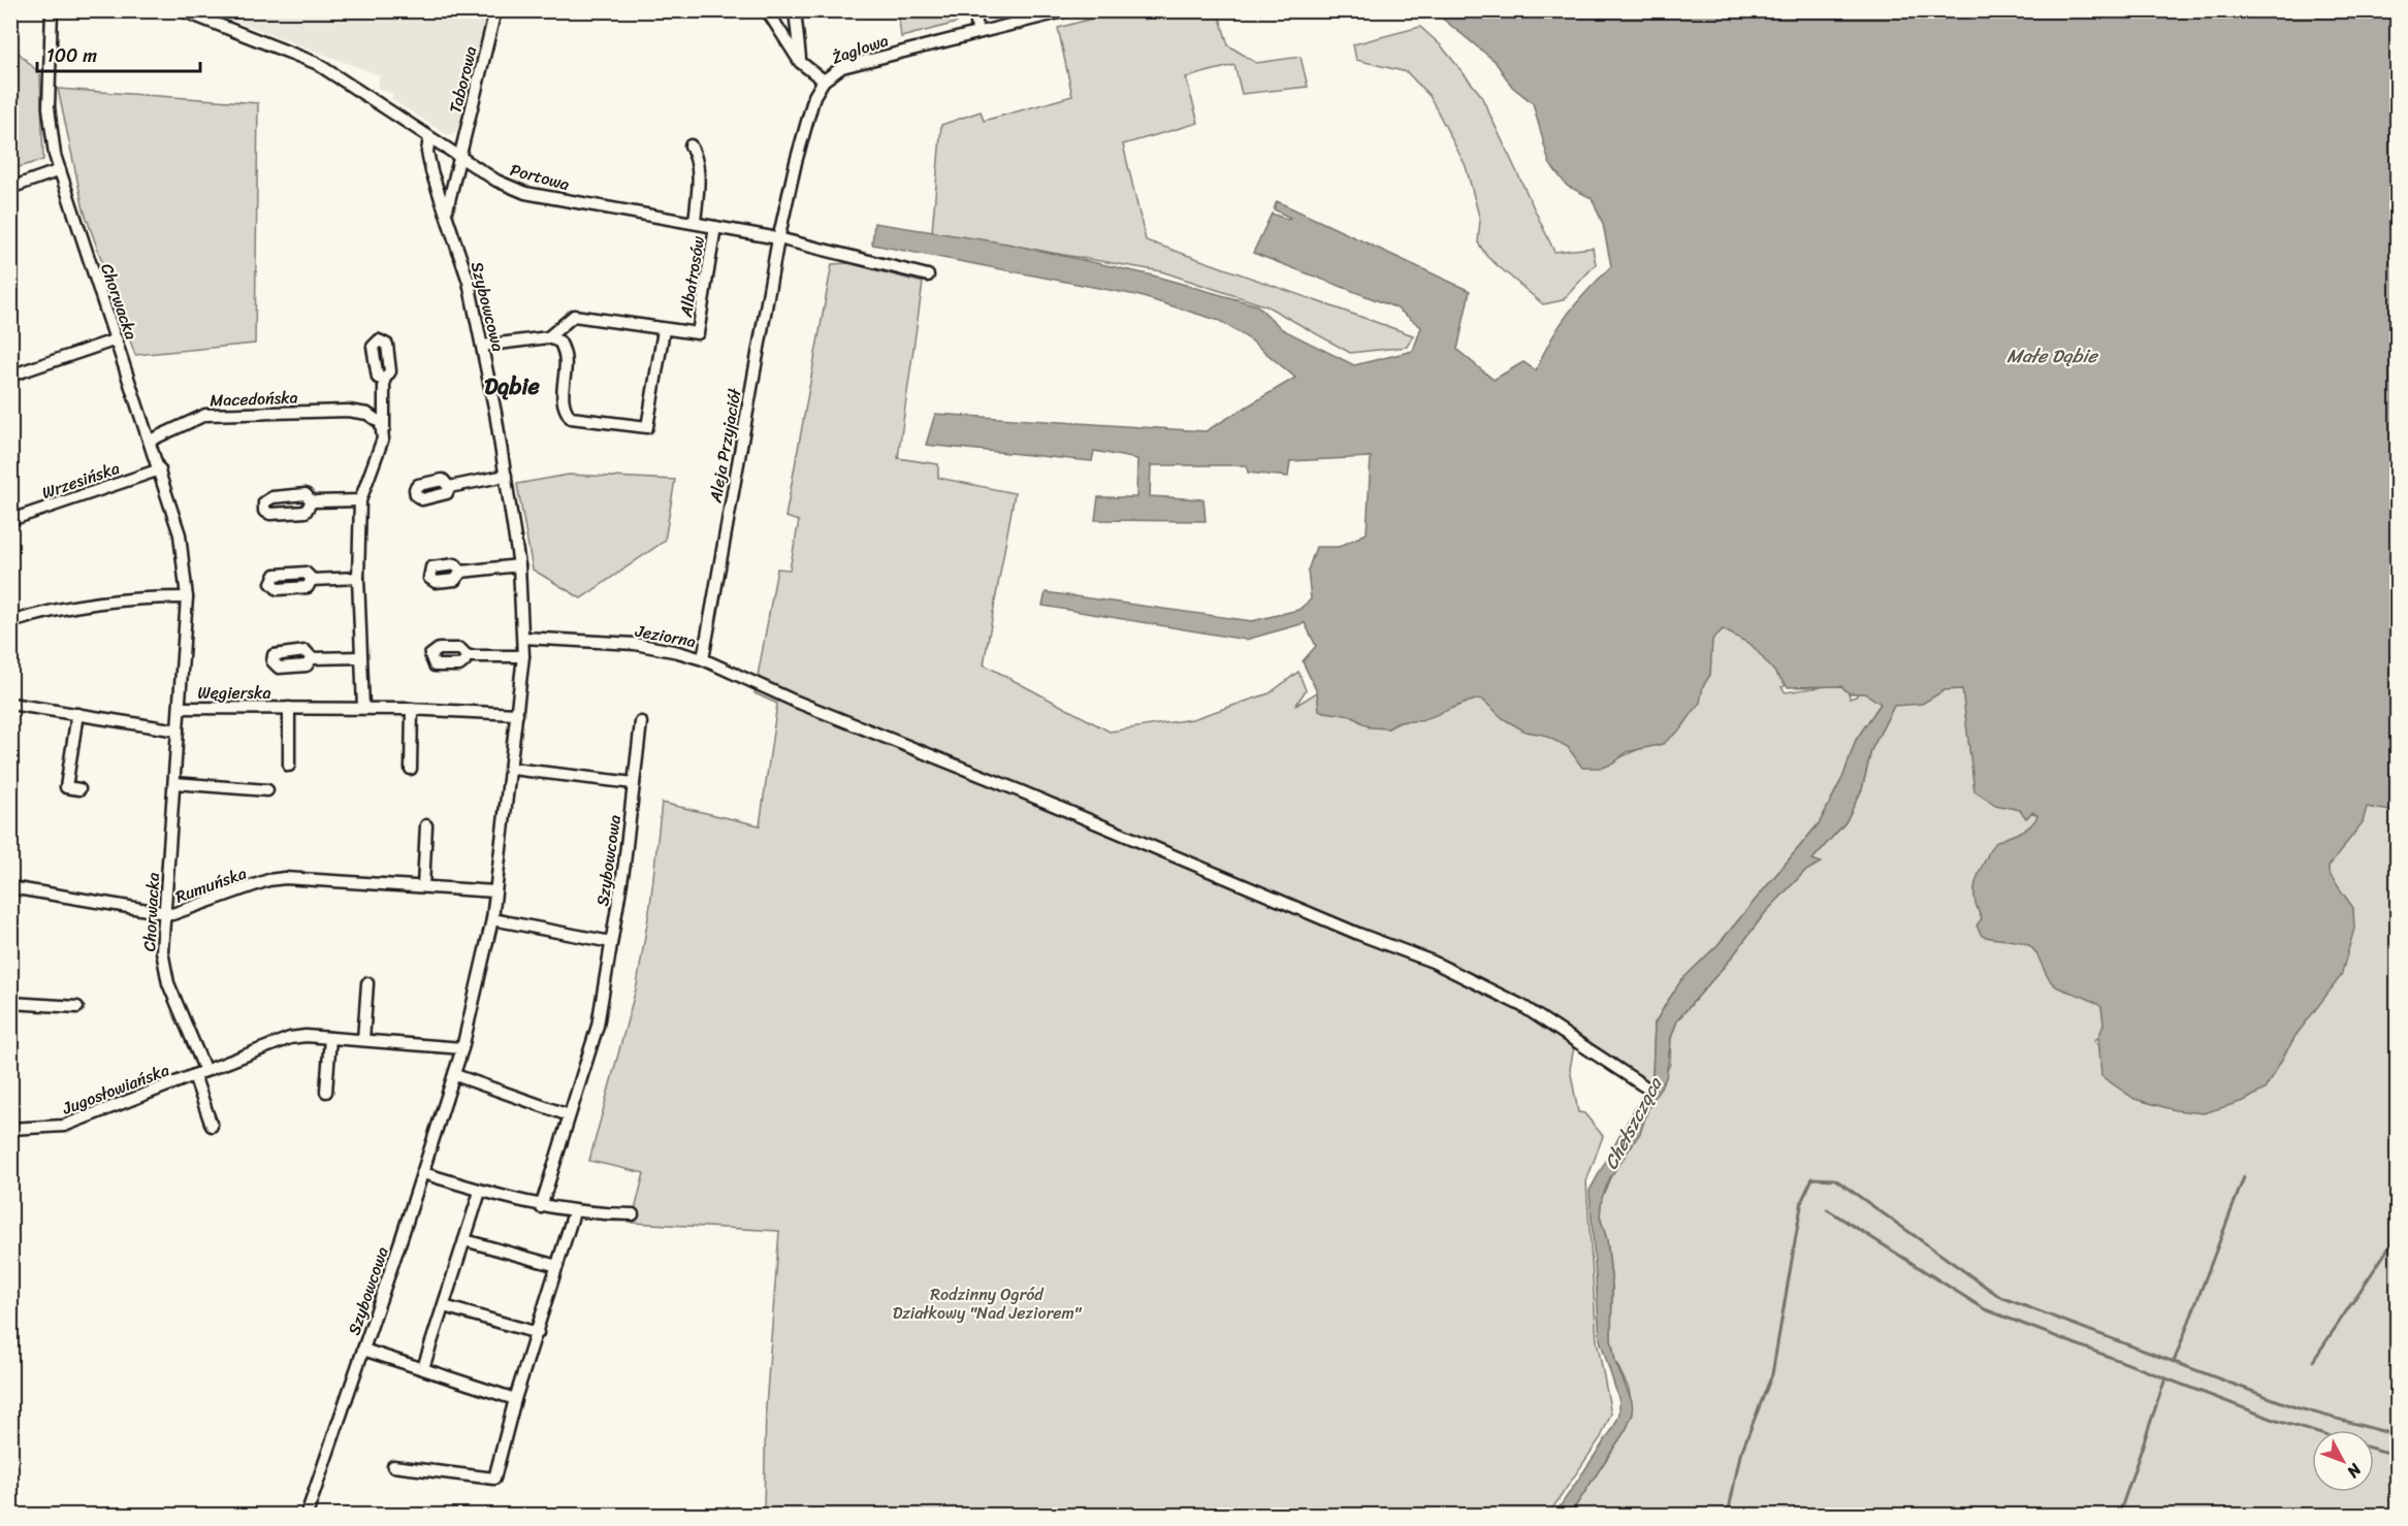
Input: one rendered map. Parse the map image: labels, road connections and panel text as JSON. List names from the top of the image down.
{
  "streets": {
    "street": [
      "Żaglowa",
      "Taborowa",
      "Portowa",
      "Albatrosów",
      "Chorwacka",
      "Szybowcowa",
      "Macedońska",
      "Aleja Przyjaciół",
      "Wrzesińska",
      "Jeziorna",
      "Węgierska",
      "Rumuńska",
      "Jugosłowiańska"
    ]
  },
  "crossings": [
    ["Żaglowa", "Portowa"],
    ["Żaglowa", "Aleja Przyjaciół"],
    ["Taborowa", "Portowa"],
    ["Taborowa", "Szybowcowa"],
    ["Portowa", "Albatrosów"],
    ["Portowa", "Szybowcowa"],
    ["Portowa", "Aleja Przyjaciół"],
    ["Chorwacka", "Macedońska"],
    ["Chorwacka", "Wrzesińska"],
    ["Chorwacka", "Węgierska"],
    ["Chorwacka", "Rumuńska"],
    ["Chorwacka", "Jugosłowiańska"],
    ["Szybowcowa", "Jeziorna"],
    ["Szybowcowa", "Węgierska"],
    ["Szybowcowa", "Rumuńska"],
    ["Szybowcowa", "Jugosłowiańska"],
    ["Aleja Przyjaciół", "Jeziorna"]
  ],
  "districts": ["Dąbie"],
  "water": ["Małe Dąbie", "Chełszcząca"],
  "parks": ["Rodzinny Ogród Działkowy \"Nad Jeziorem\""],
  "scale_bar": "100 m",
  "north": "bottom right"
}
